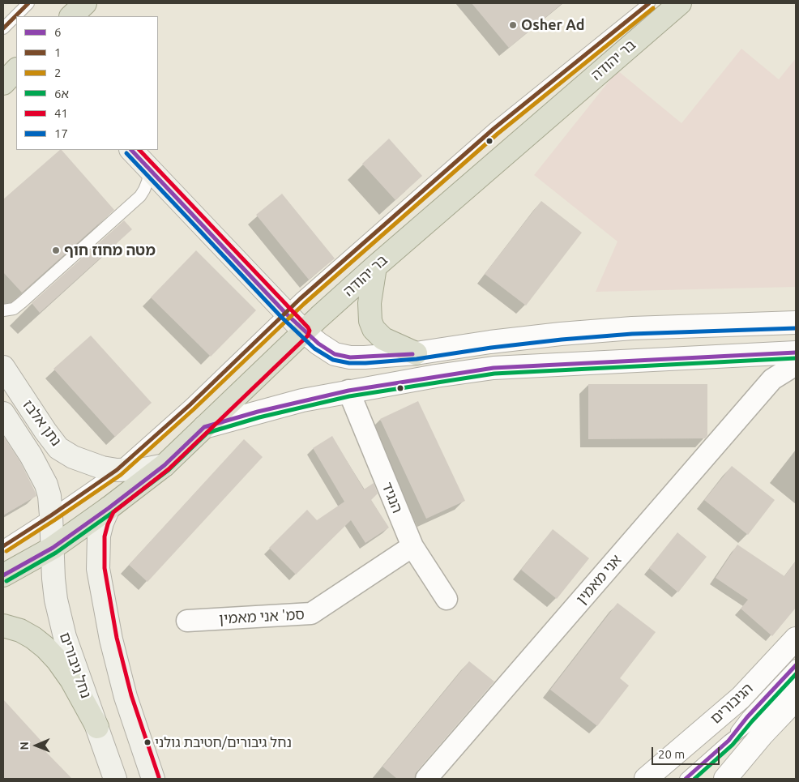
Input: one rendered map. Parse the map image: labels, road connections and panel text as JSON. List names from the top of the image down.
{
  "streets": {
    "highway": ["בר יהודה"],
    "main road": ["נתן אלבז", "נחל גיבורים"],
    "street": [
      "הנגיד",
      "אני מאמין",
      "סמ' אני מאמין",
      "הגיבורים"
    ]
  },
  "crossings": [
    ["בר יהודה", "נתן אלבז"],
    ["בר יהודה", "נחל גיבורים"],
    ["נתן אלבז", "נחל גיבורים"],
    ["הנגיד", "סמ' אני מאמין"]
  ],
  "places": ["Osher Ad", "מטה מחוז חוף", "נחל גיבורים/חטיבת גולני"],
  "lines": [
    "transit line 1",
    "transit line 2",
    "transit line 6",
    "transit line 41",
    "transit line 17",
    "transit line 6א"
  ],
  "legend": [
    "6",
    "1",
    "2",
    "6א",
    "41",
    "17"
  ],
  "scale_bar": "20 m",
  "north": "left"
}
